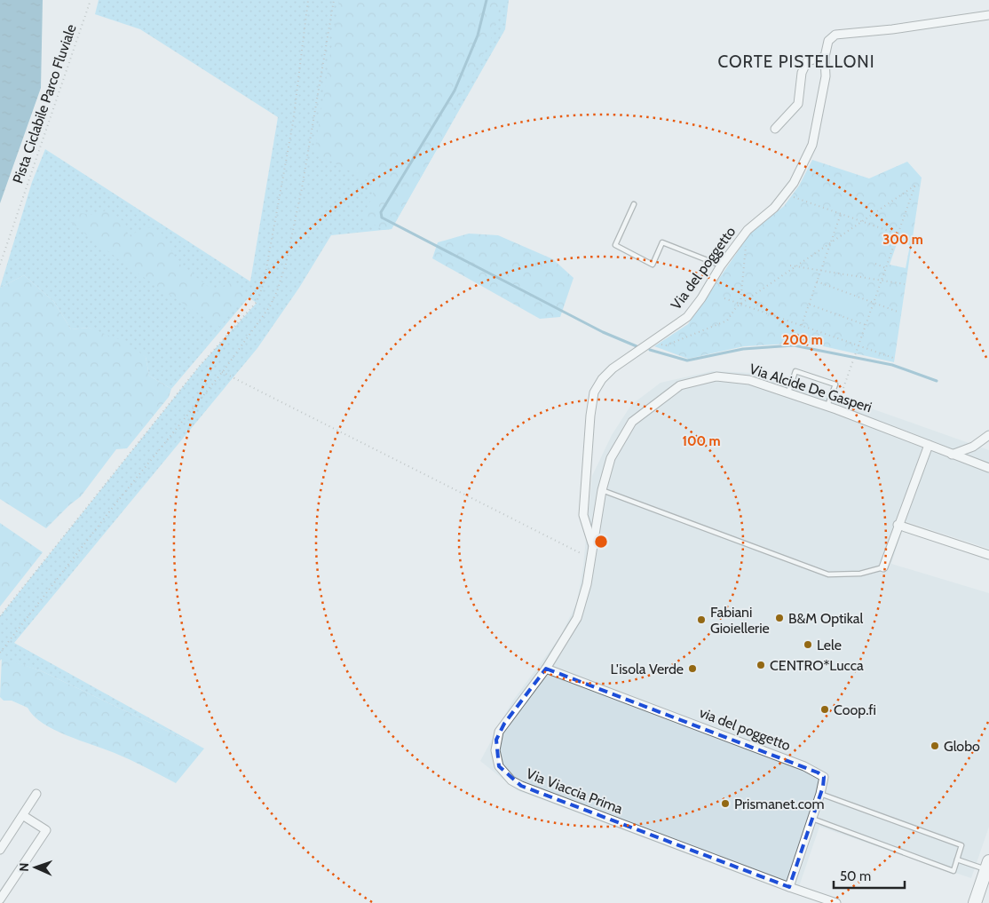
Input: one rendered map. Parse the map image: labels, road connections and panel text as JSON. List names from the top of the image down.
{
  "streets": {
    "street": [
      "Via del poggetto",
      "Via Alcide De Gasperi",
      "via del poggetto",
      "Via Viaccia Prima"
    ],
    "path": ["Pista Ciclabile Parco Fluviale"]
  },
  "crossings": [
    ["Via del poggetto", "Via Alcide De Gasperi"],
    ["Via del poggetto", "Via Viaccia Prima"],
    ["Via Alcide De Gasperi", "Via Viaccia Prima"],
    ["via del poggetto", "Via Viaccia Prima"]
  ],
  "districts": ["CORTE PISTELLONI"],
  "places": [
    "B&M Optikal",
    "Fabiani Gioiellerie",
    "Lele",
    "CENTRO*Lucca",
    "L'isola Verde",
    "Coop.fi",
    "Globo",
    "Prismanet.com"
  ],
  "scale_bar": "50 m",
  "north": "left",
  "rings": ["300 m", "200 m", "100 m"]
}
